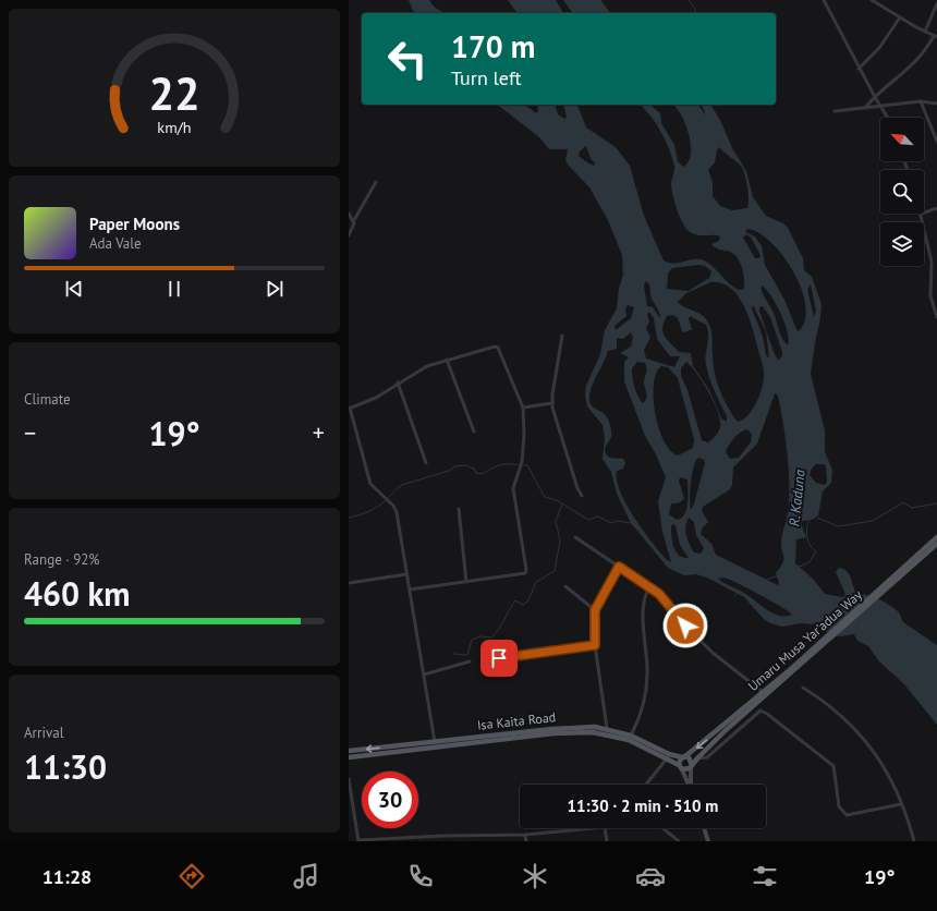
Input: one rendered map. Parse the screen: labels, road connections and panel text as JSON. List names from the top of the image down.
{
  "streets": {
    "main road": ["Umaru Musa Yar'adua Way", "Isa Kaita Road"]
  },
  "crossings": [
    ["Umaru Musa Yar'adua Way", "Isa Kaita Road"]
  ],
  "water": ["R. Kaduna"],
  "north": "top left",
  "page": {
    "turn": ["170 m", "Turn left"],
    "song": ["Paper Moons", "Ada Vale"],
    "tile": [
      "Climate",
      ["Range · 92%", "460 km"],
      ["Arrival", "11:30"]
    ],
    "heat": ["−", "19°", "+"],
    "limit": "30",
    "trip": "11:30 · 2 min · 510 m",
    "tabs": ["11:28", "19°"],
    "gauge": ["22", "km/h"]
  }
}
